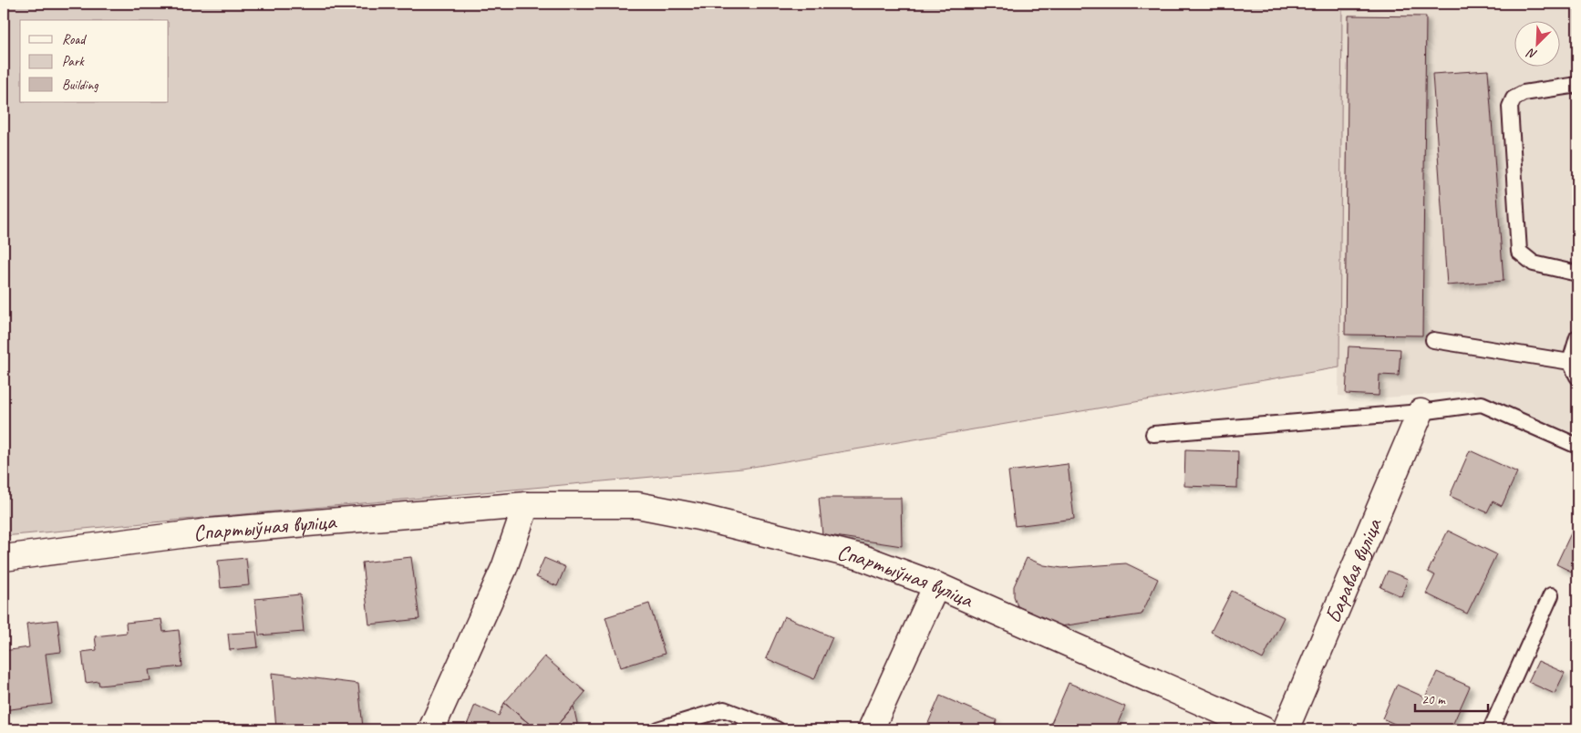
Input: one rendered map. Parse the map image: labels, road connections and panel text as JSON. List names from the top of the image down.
{
  "streets": {
    "street": ["Спартыўная вуліца", "Баравая вуліца"]
  },
  "legend": ["Road", "Park", "Building"],
  "scale_bar": "20 m",
  "north": "bottom left"
}
